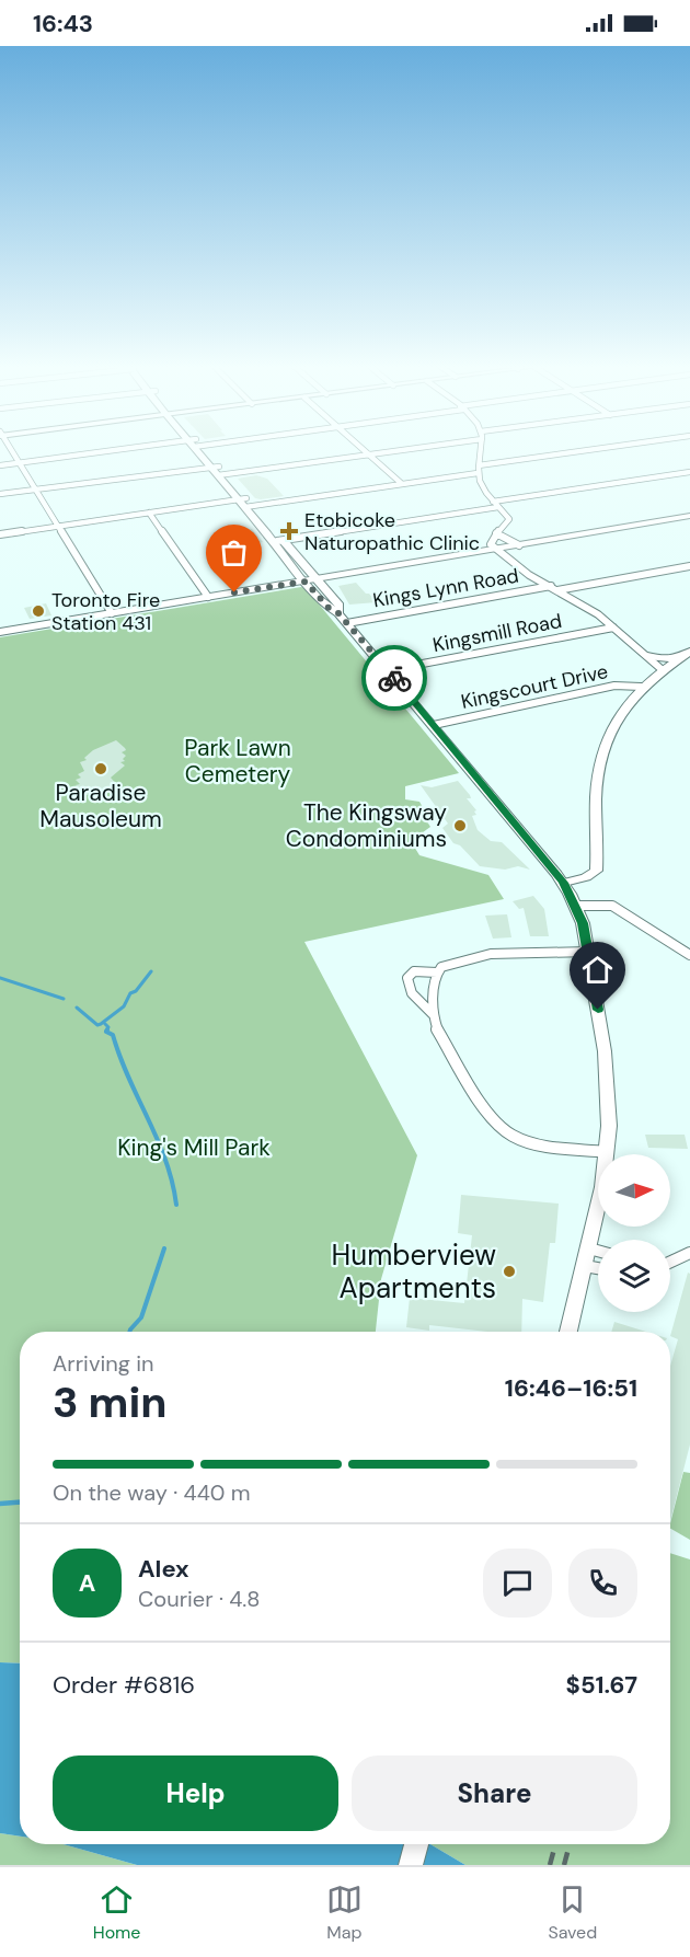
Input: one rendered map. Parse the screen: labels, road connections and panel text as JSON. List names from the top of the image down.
{
  "streets": {
    "street": ["Kings Lynn Road", "Kingsmill Road", "Kingscourt Drive"]
  },
  "parks": ["Park Lawn Cemetery", "King's Mill Park"],
  "places": {
    "health": ["Etobicoke Naturopathic Clinic"],
    "other": [
      "Toronto Fire Station 431",
      "Paradise Mausoleum",
      "The Kingsway Condominiums",
      "Humberview Apartments"
    ]
  },
  "north": "right",
  "page": {
    "status": "16:43",
    "heading": ["3 min", "Arriving in", "16:46–16:51"],
    "panel": [
      "Alex",
      "Courier · 4.8",
      "Order #6816",
      "$51.67"
    ],
    "bar": "On the way · 440 m",
    "round": "A",
    "buttons": ["Help", "Share"],
    "tabs": ["Home", "Map", "Saved"]
  }
}
